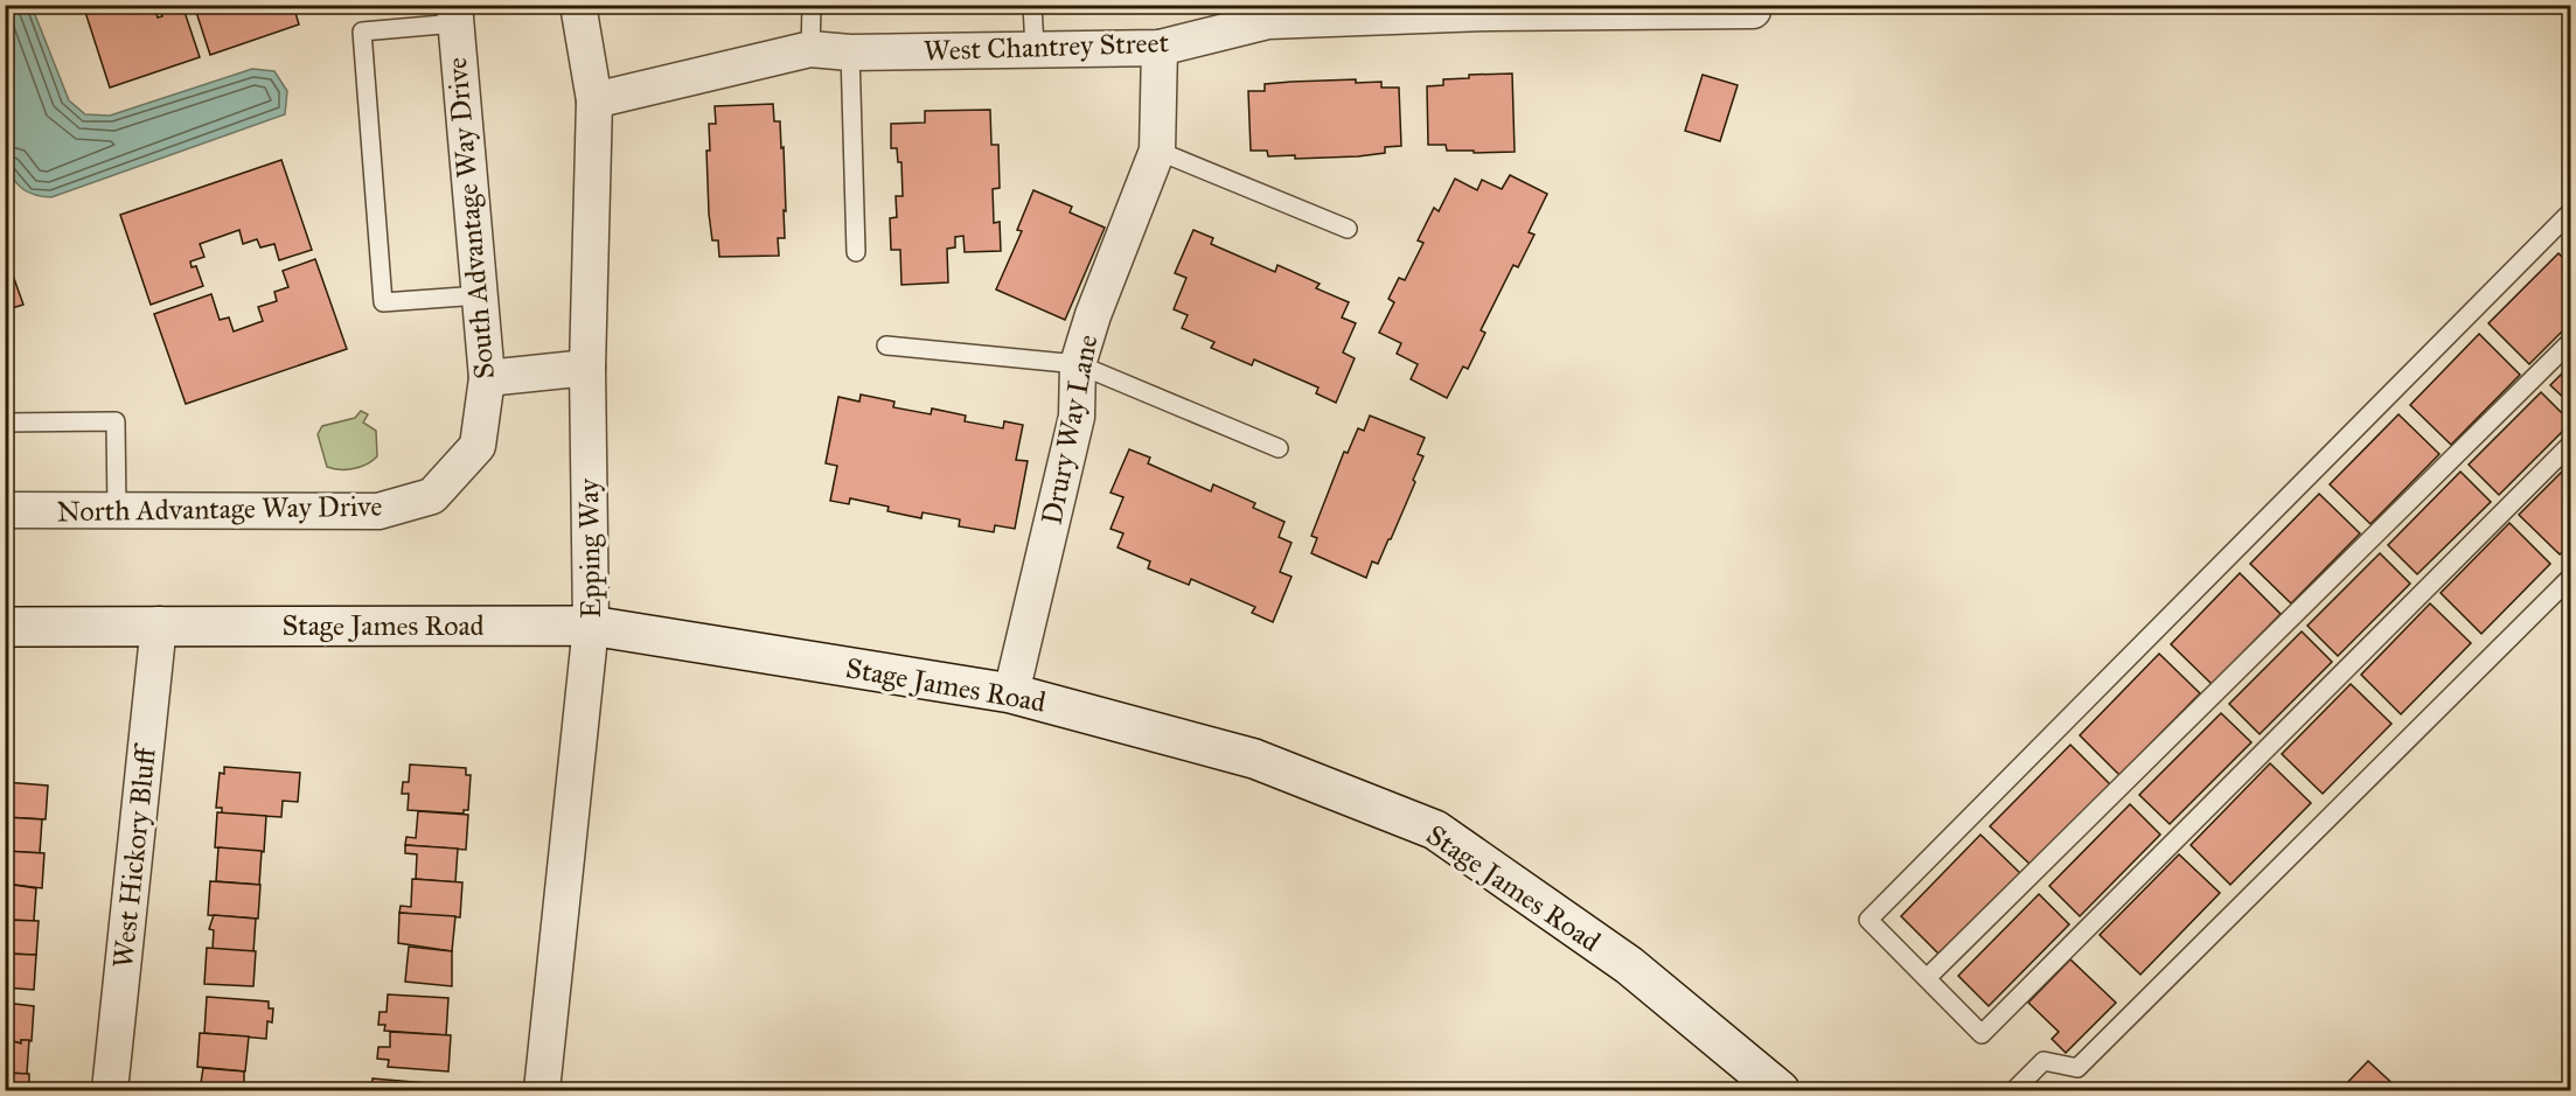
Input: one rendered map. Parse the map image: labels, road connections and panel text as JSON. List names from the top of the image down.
{
  "streets": {
    "main road": ["Stage James Road"],
    "street": [
      "West Chantrey Street",
      "South Advantage Way Drive",
      "Drury Way Lane",
      "North Advantage Way Drive",
      "Epping Way",
      "West Hickory Bluff"
    ]
  },
  "crossings": [
    ["West Chantrey Street", "Drury Way Lane"],
    ["West Chantrey Street", "Epping Way"],
    ["South Advantage Way Drive", "North Advantage Way Drive"],
    ["Drury Way Lane", "Stage James Road"],
    ["Epping Way", "Stage James Road"],
    ["Stage James Road", "West Hickory Bluff"]
  ]
}
